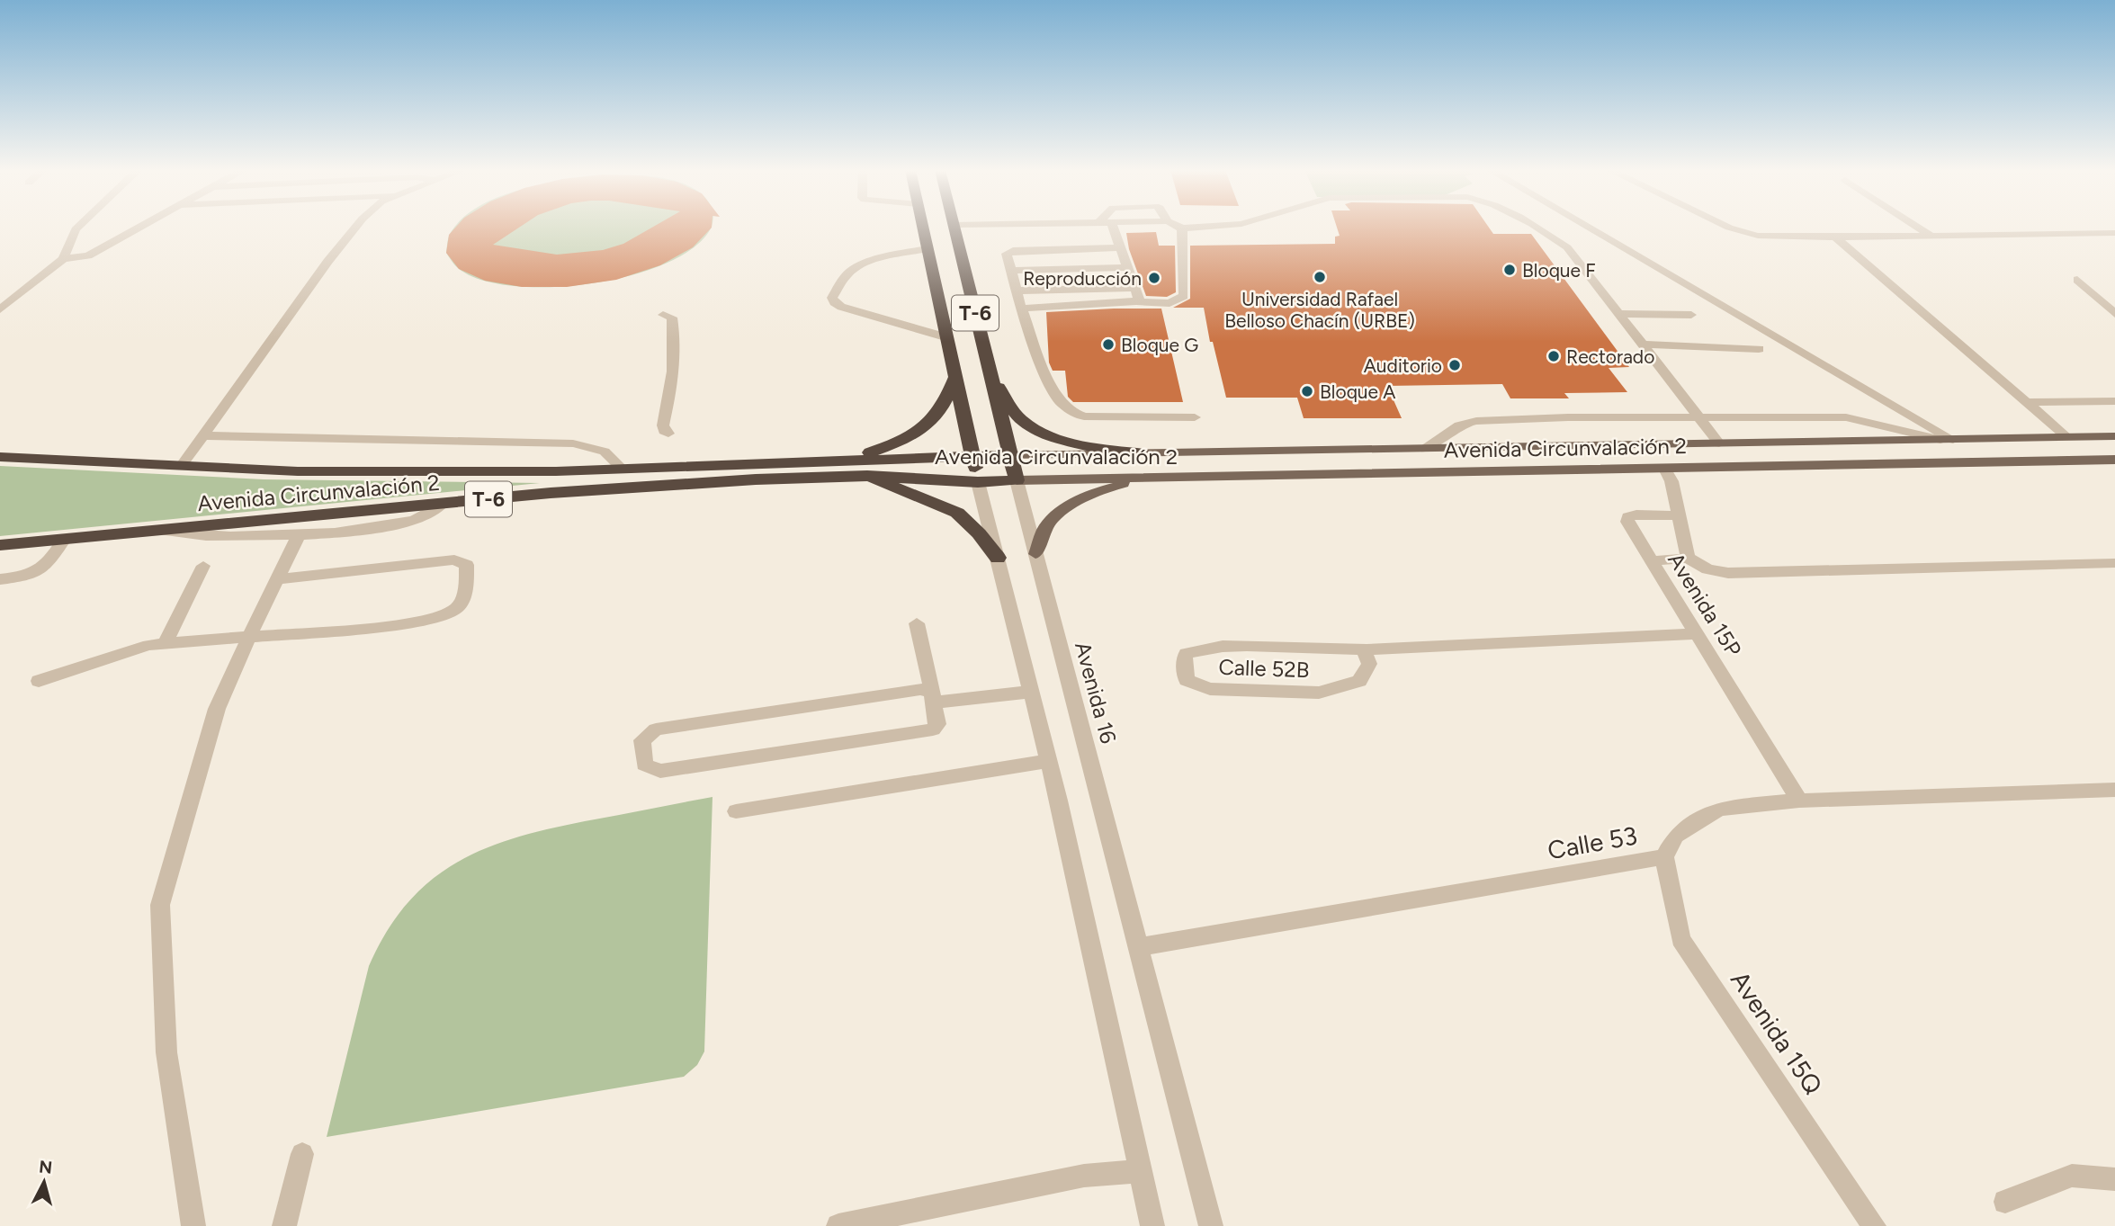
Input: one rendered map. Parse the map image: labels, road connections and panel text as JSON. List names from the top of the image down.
{
  "streets": {
    "highway": ["T-6", "Avenida Circunvalación 2", "Avenida 16"],
    "street": [
      "Avenida 15P",
      "Calle 52B",
      "Calle 53",
      "Avenida 15Q"
    ]
  },
  "crossings": [
    ["T-6", "Avenida Circunvalación 2"],
    ["Avenida Circunvalación 2", "Avenida 16"],
    ["Avenida 15P", "Calle 52B"],
    ["Avenida 15P", "Calle 53"],
    ["Avenida 16", "Calle 53"],
    ["Calle 53", "Avenida 15Q"]
  ],
  "places": [
    "Bloque F",
    "Universidad Rafael Belloso Chacín (URBE)",
    "Reproducción",
    "Bloque G",
    "Rectorado",
    "Auditorio",
    "Bloque A"
  ],
  "north": "top"
}
